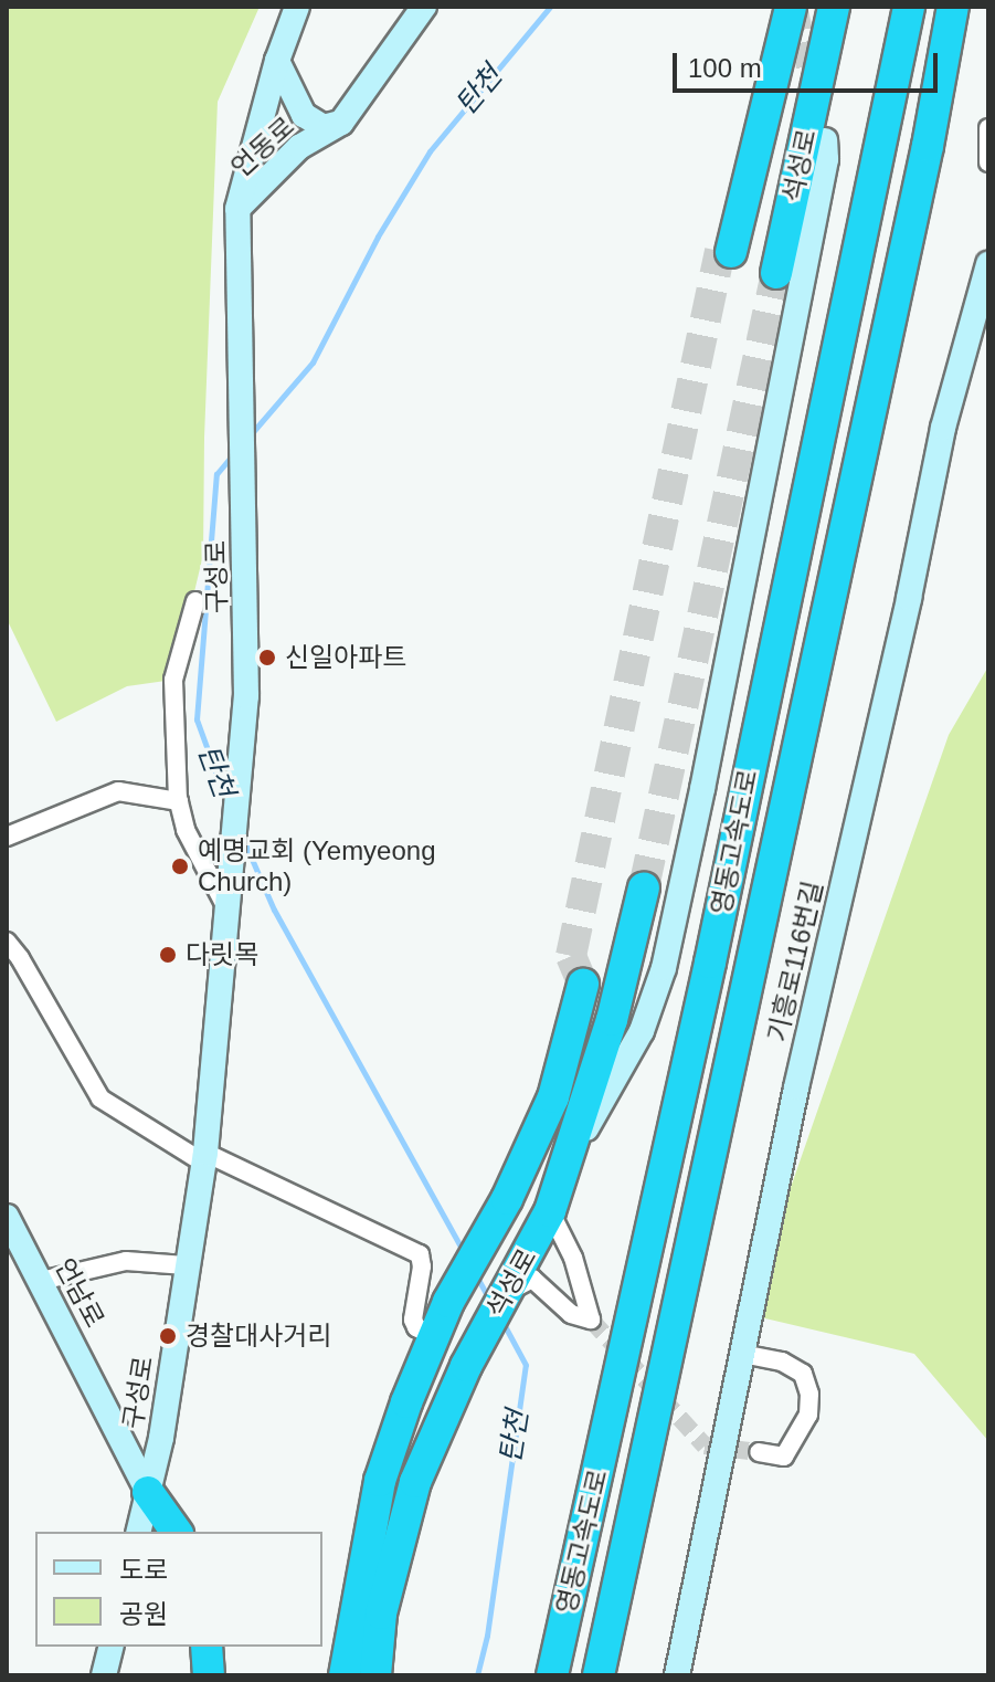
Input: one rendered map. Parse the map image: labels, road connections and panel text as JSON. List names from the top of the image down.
{
  "streets": {
    "highway": ["석성로", "영동고속도로"],
    "main road": [
      "언동로",
      "구성로",
      "기흥로116번길",
      "언남로"
    ]
  },
  "crossings": [
    ["언동로", "구성로"],
    ["구성로", "언남로"]
  ],
  "water": ["탄천"],
  "places": [
    "신일아파트",
    "예명교회 (Yemyeong Church)",
    "다릿목",
    "경찰대사거리"
  ],
  "legend": ["도로", "공원"],
  "scale_bar": "100 m"
}
